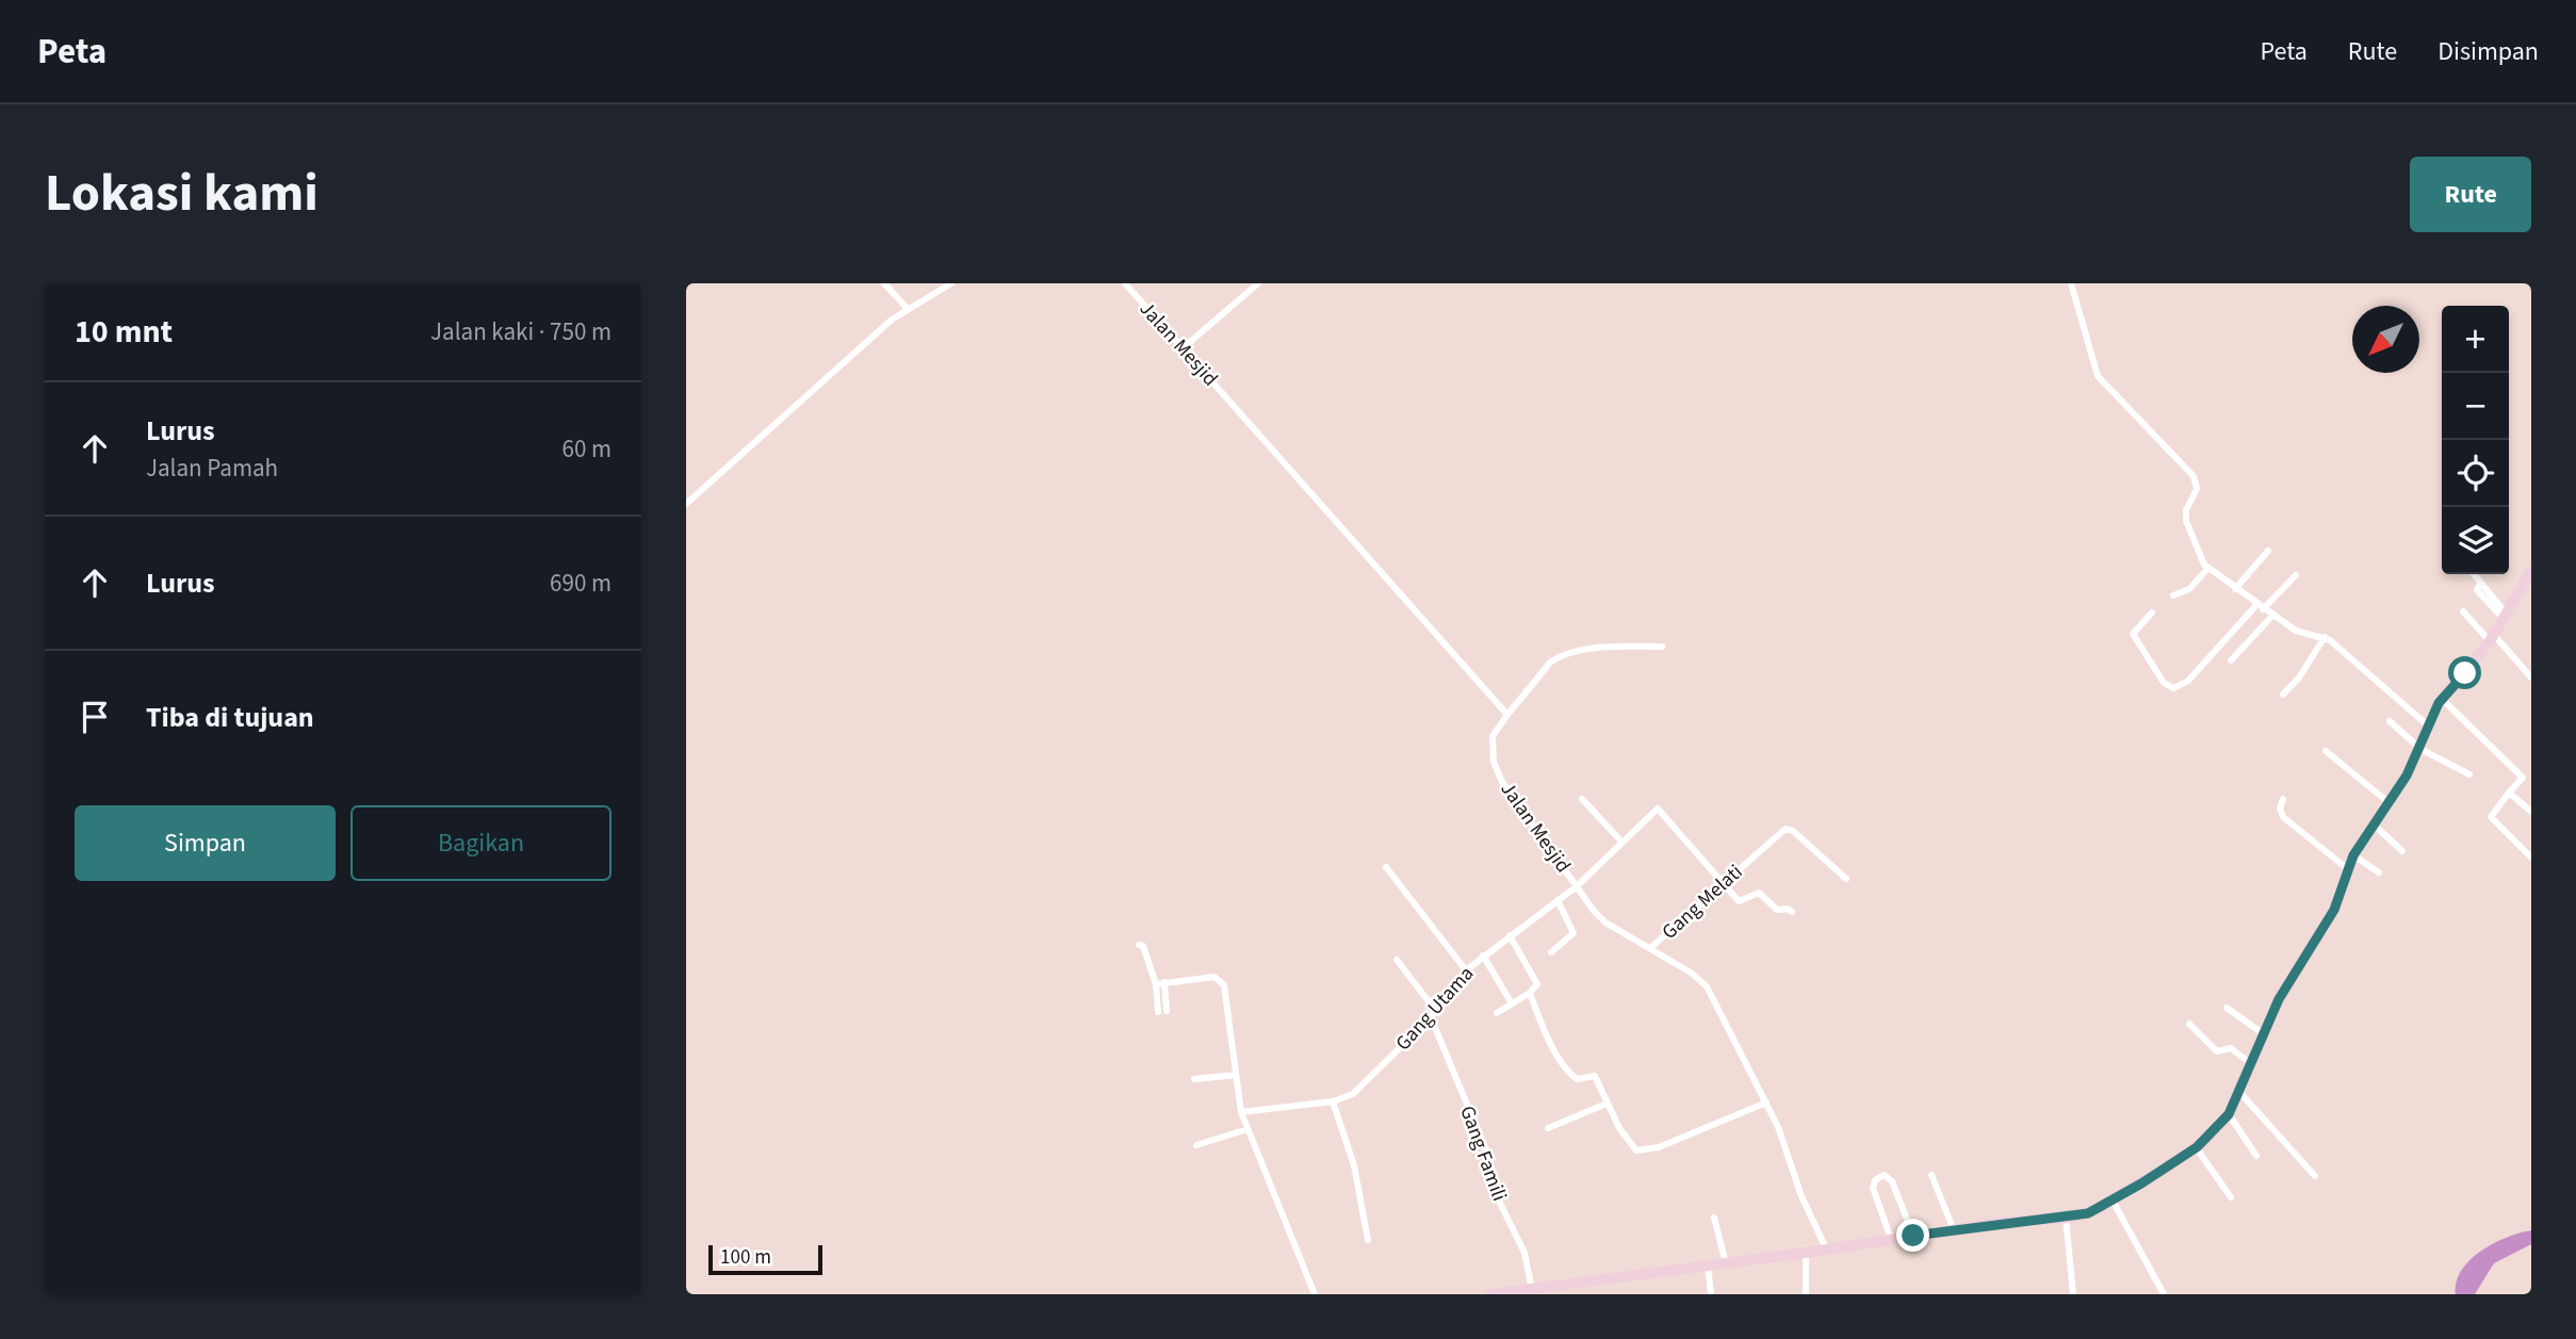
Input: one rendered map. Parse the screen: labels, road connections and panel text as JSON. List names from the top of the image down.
{
  "streets": {
    "street": [
      "Jalan Mesjid",
      "Gang Melati",
      "Gang Utama",
      "Gang Famili"
    ]
  },
  "crossings": [
    ["Jalan Mesjid", "Gang Melati"],
    ["Jalan Mesjid", "Gang Utama"],
    ["Gang Melati", "Gang Utama"],
    ["Gang Utama", "Gang Famili"]
  ],
  "scale_bar": "100 m",
  "north": "bottom left",
  "page": {
    "header": "Peta",
    "nav": ["Peta", "Rute", "Disimpan"],
    "title": "Lokasi kami",
    "buttons": [
      "Rute",
      ["Simpan", "Bagikan"]
    ],
    "heading": ["10 mnt", "Jalan kaki · 750 m"],
    "map_buttons": ["+", "−"],
    "list": [
      ["Lurus", "Jalan Pamah", "60 m"],
      ["Lurus", "690 m"],
      "Tiba di tujuan"
    ],
    "scale": "100 m"
  }
}
